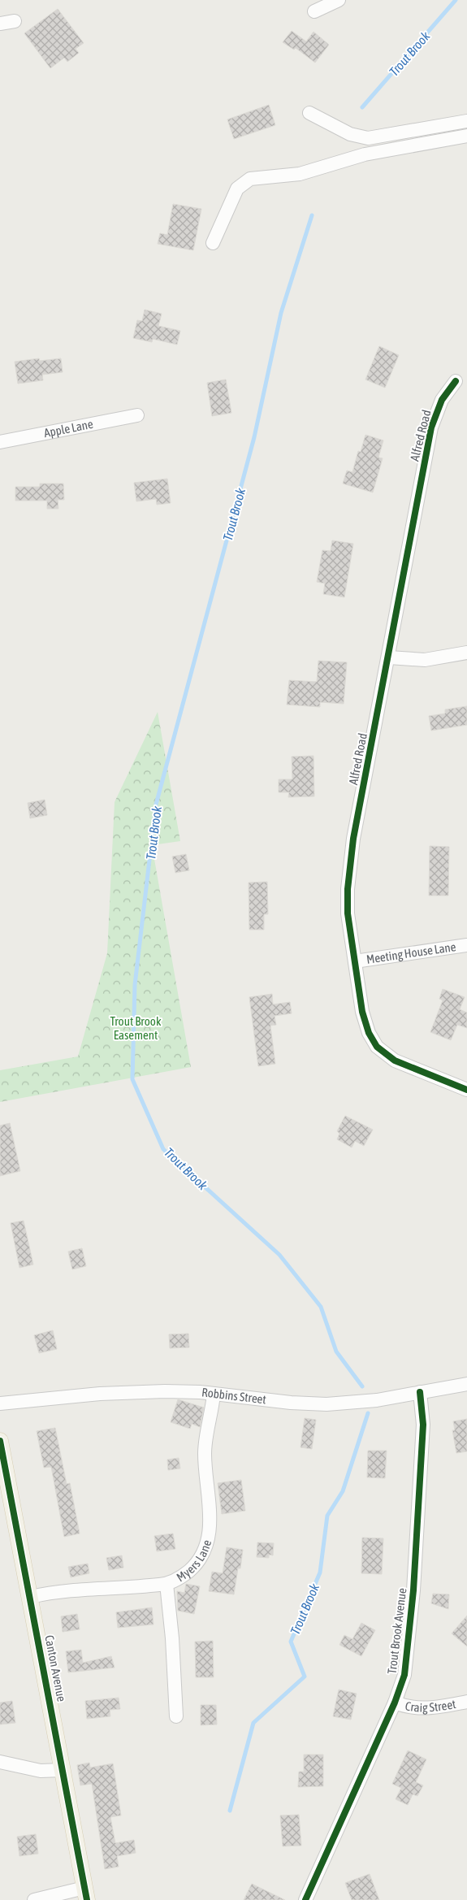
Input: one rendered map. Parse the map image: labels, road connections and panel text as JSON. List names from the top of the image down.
{
  "streets": {
    "main road": ["Canton Avenue"],
    "street": [
      "Apple Lane",
      "Alfred Road",
      "Meeting House Lane",
      "Robbins Street",
      "Myers Lane",
      "Trout Brook Avenue",
      "Craig Street"
    ]
  },
  "crossings": [
    ["Alfred Road", "Meeting House Lane"],
    ["Robbins Street", "Myers Lane"],
    ["Robbins Street", "Trout Brook Avenue"],
    ["Myers Lane", "Canton Avenue"],
    ["Trout Brook Avenue", "Craig Street"]
  ],
  "water": ["Trout Brook"],
  "parks": ["Trout Brook Easement"]
}
